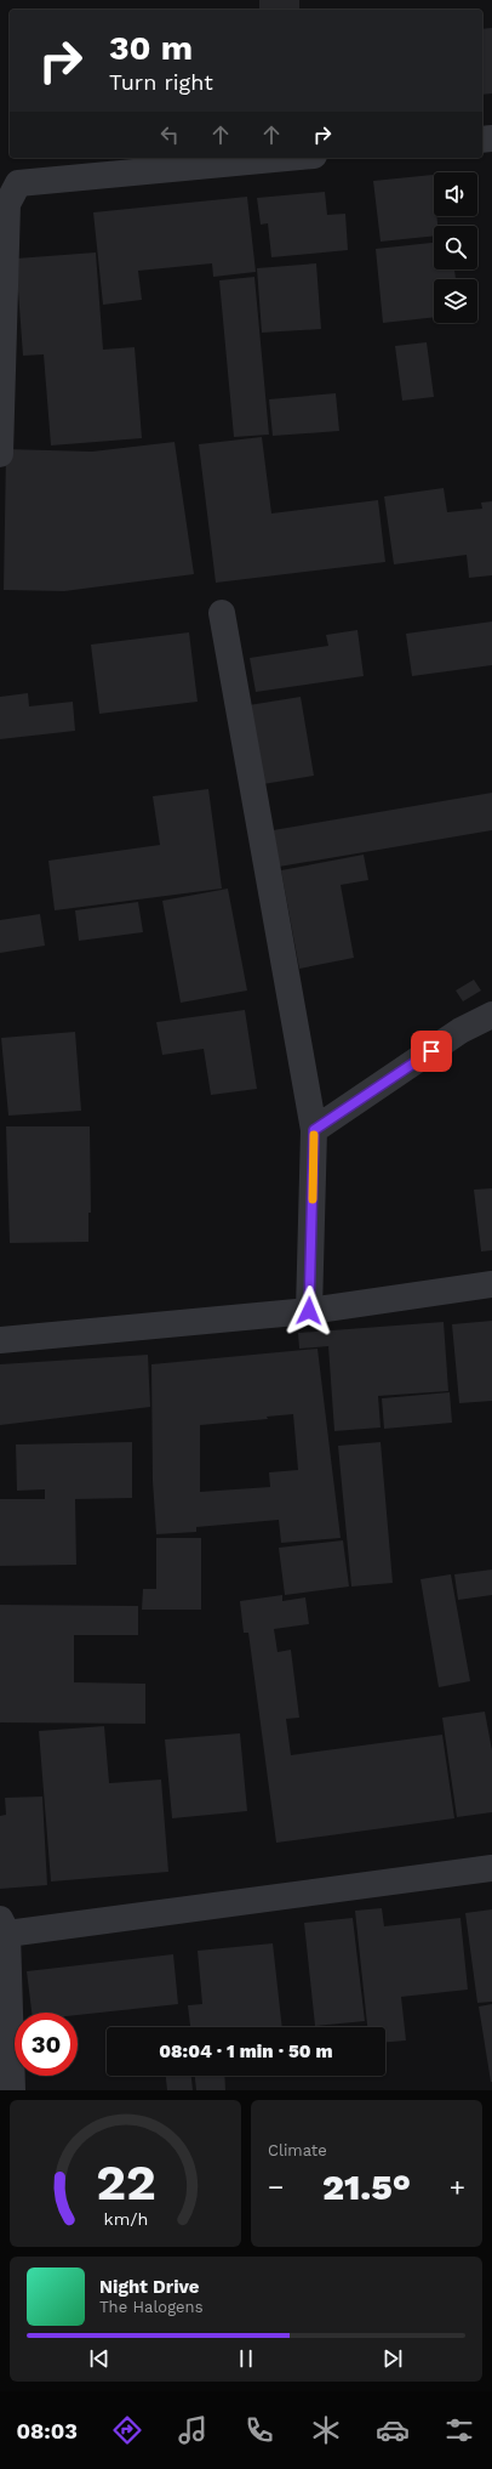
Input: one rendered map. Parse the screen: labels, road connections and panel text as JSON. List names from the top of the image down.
{
  "page": {
    "turn": ["30 m", "Turn right"],
    "limit": "30",
    "trip": "08:04 · 1 min · 50 m",
    "tile": "Climate",
    "heat": ["−", "21.5°", "+"],
    "song": ["Night Drive", "The Halogens"],
    "tabs": "08:03",
    "gauge": ["22", "km/h"]
  }
}
